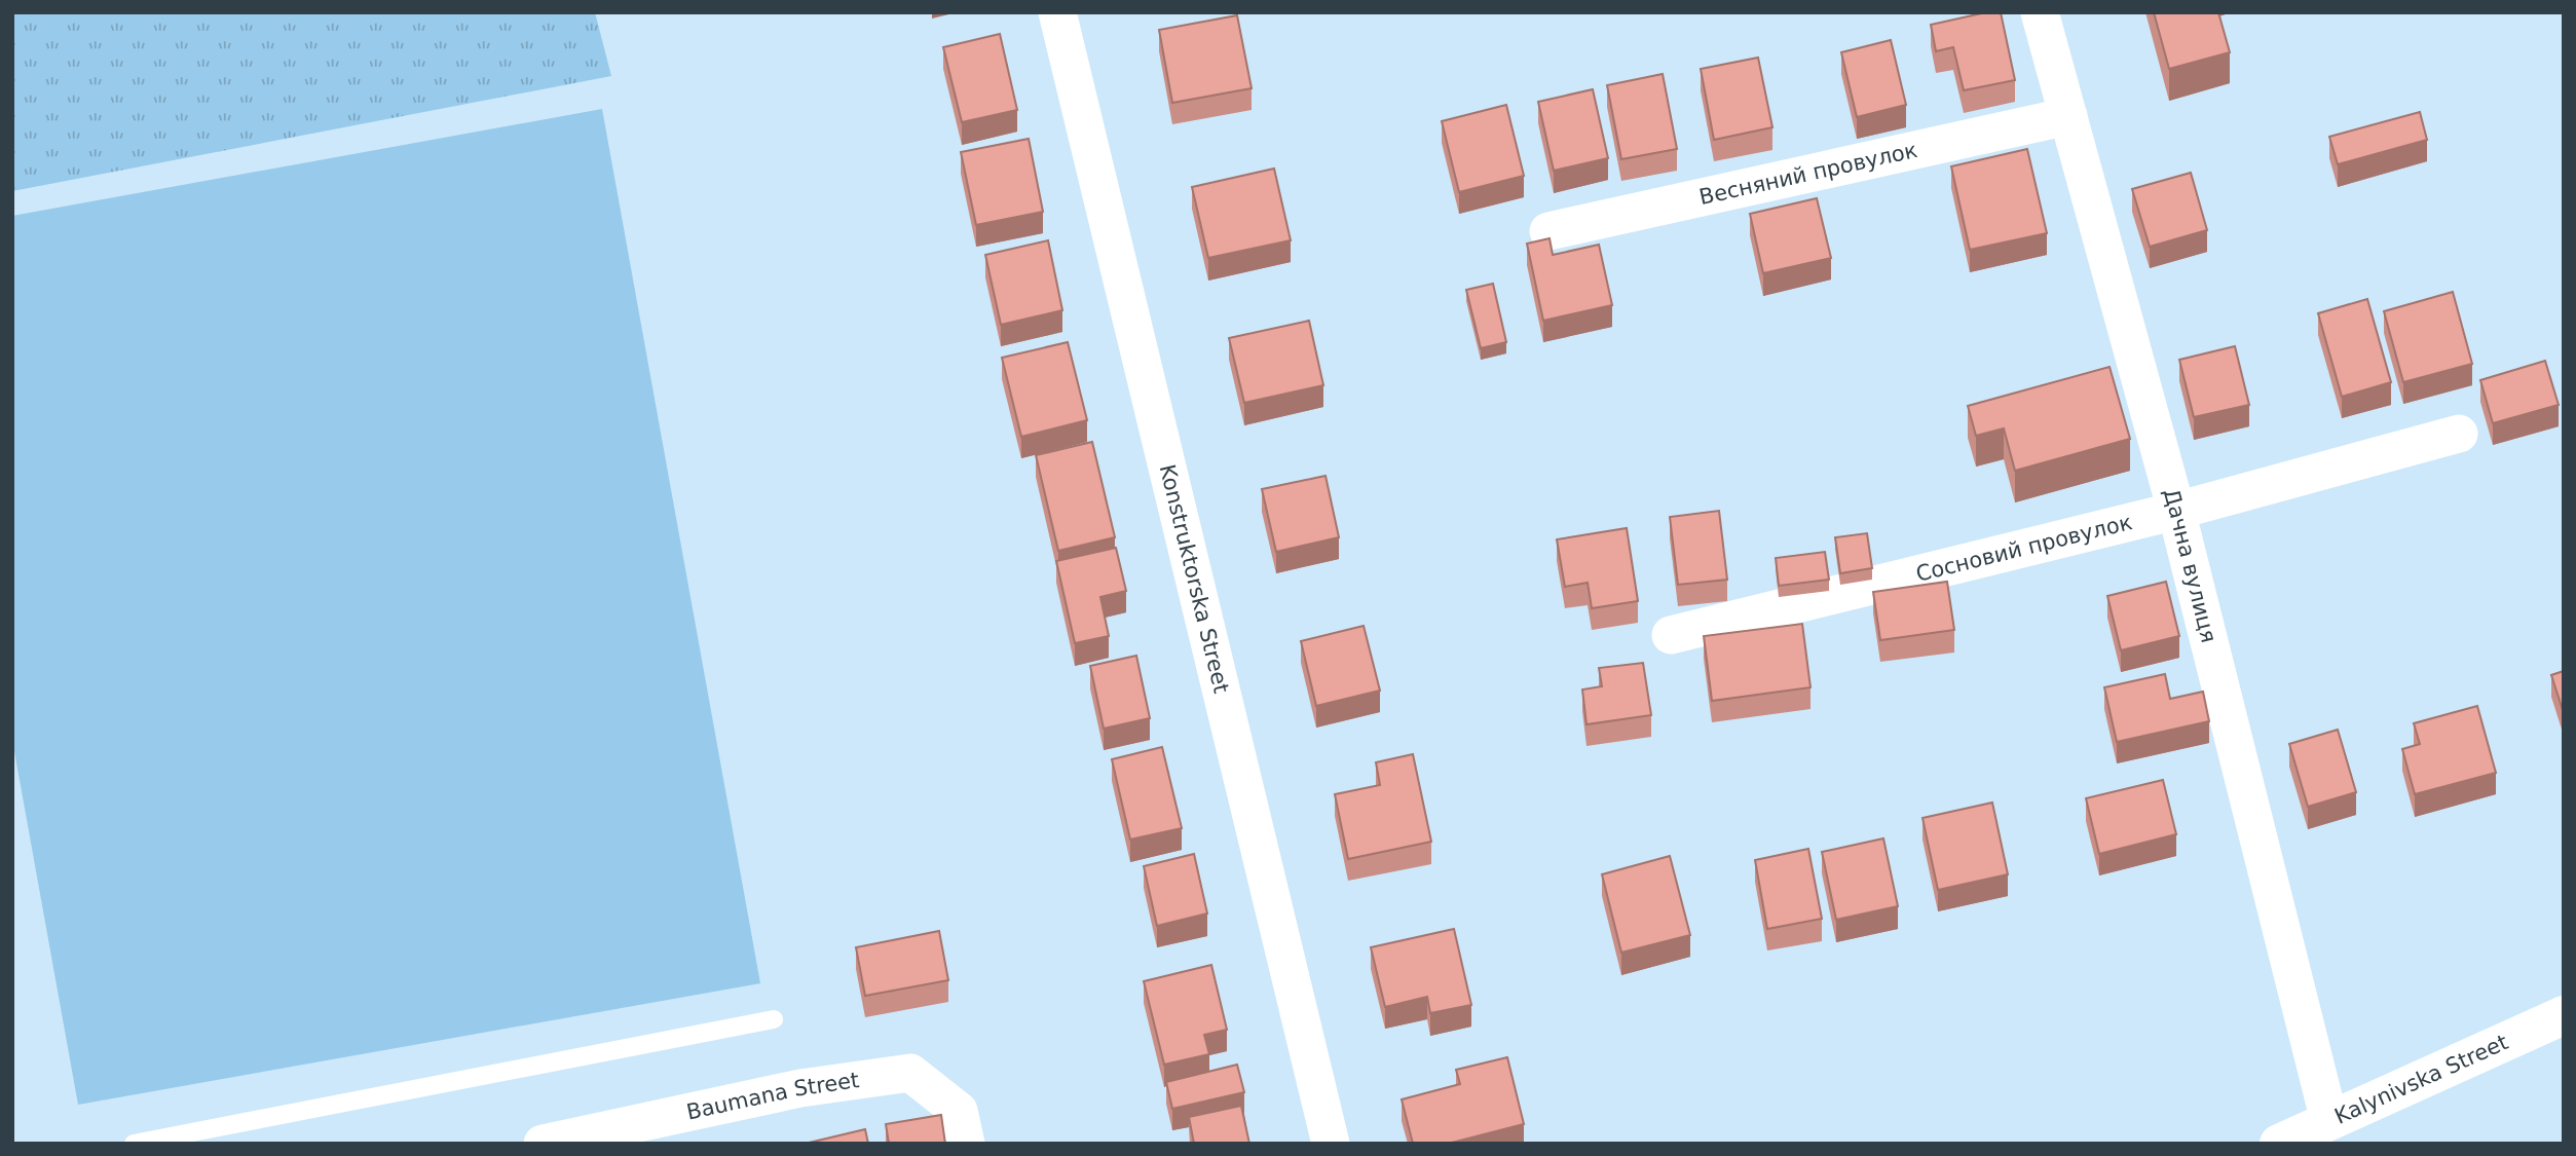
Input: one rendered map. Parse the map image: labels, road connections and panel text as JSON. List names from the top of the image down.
{
  "streets": {
    "street": [
      "Весняний провулок",
      "Сосновий провулок",
      "Дачна вулиця",
      "Konstruktorska Street",
      "Kalynivska Street",
      "Baumana Street"
    ]
  },
  "crossings": [
    ["Весняний провулок", "Дачна вулиця"],
    ["Сосновий провулок", "Дачна вулиця"],
    ["Дачна вулиця", "Kalynivska Street"]
  ]
}
